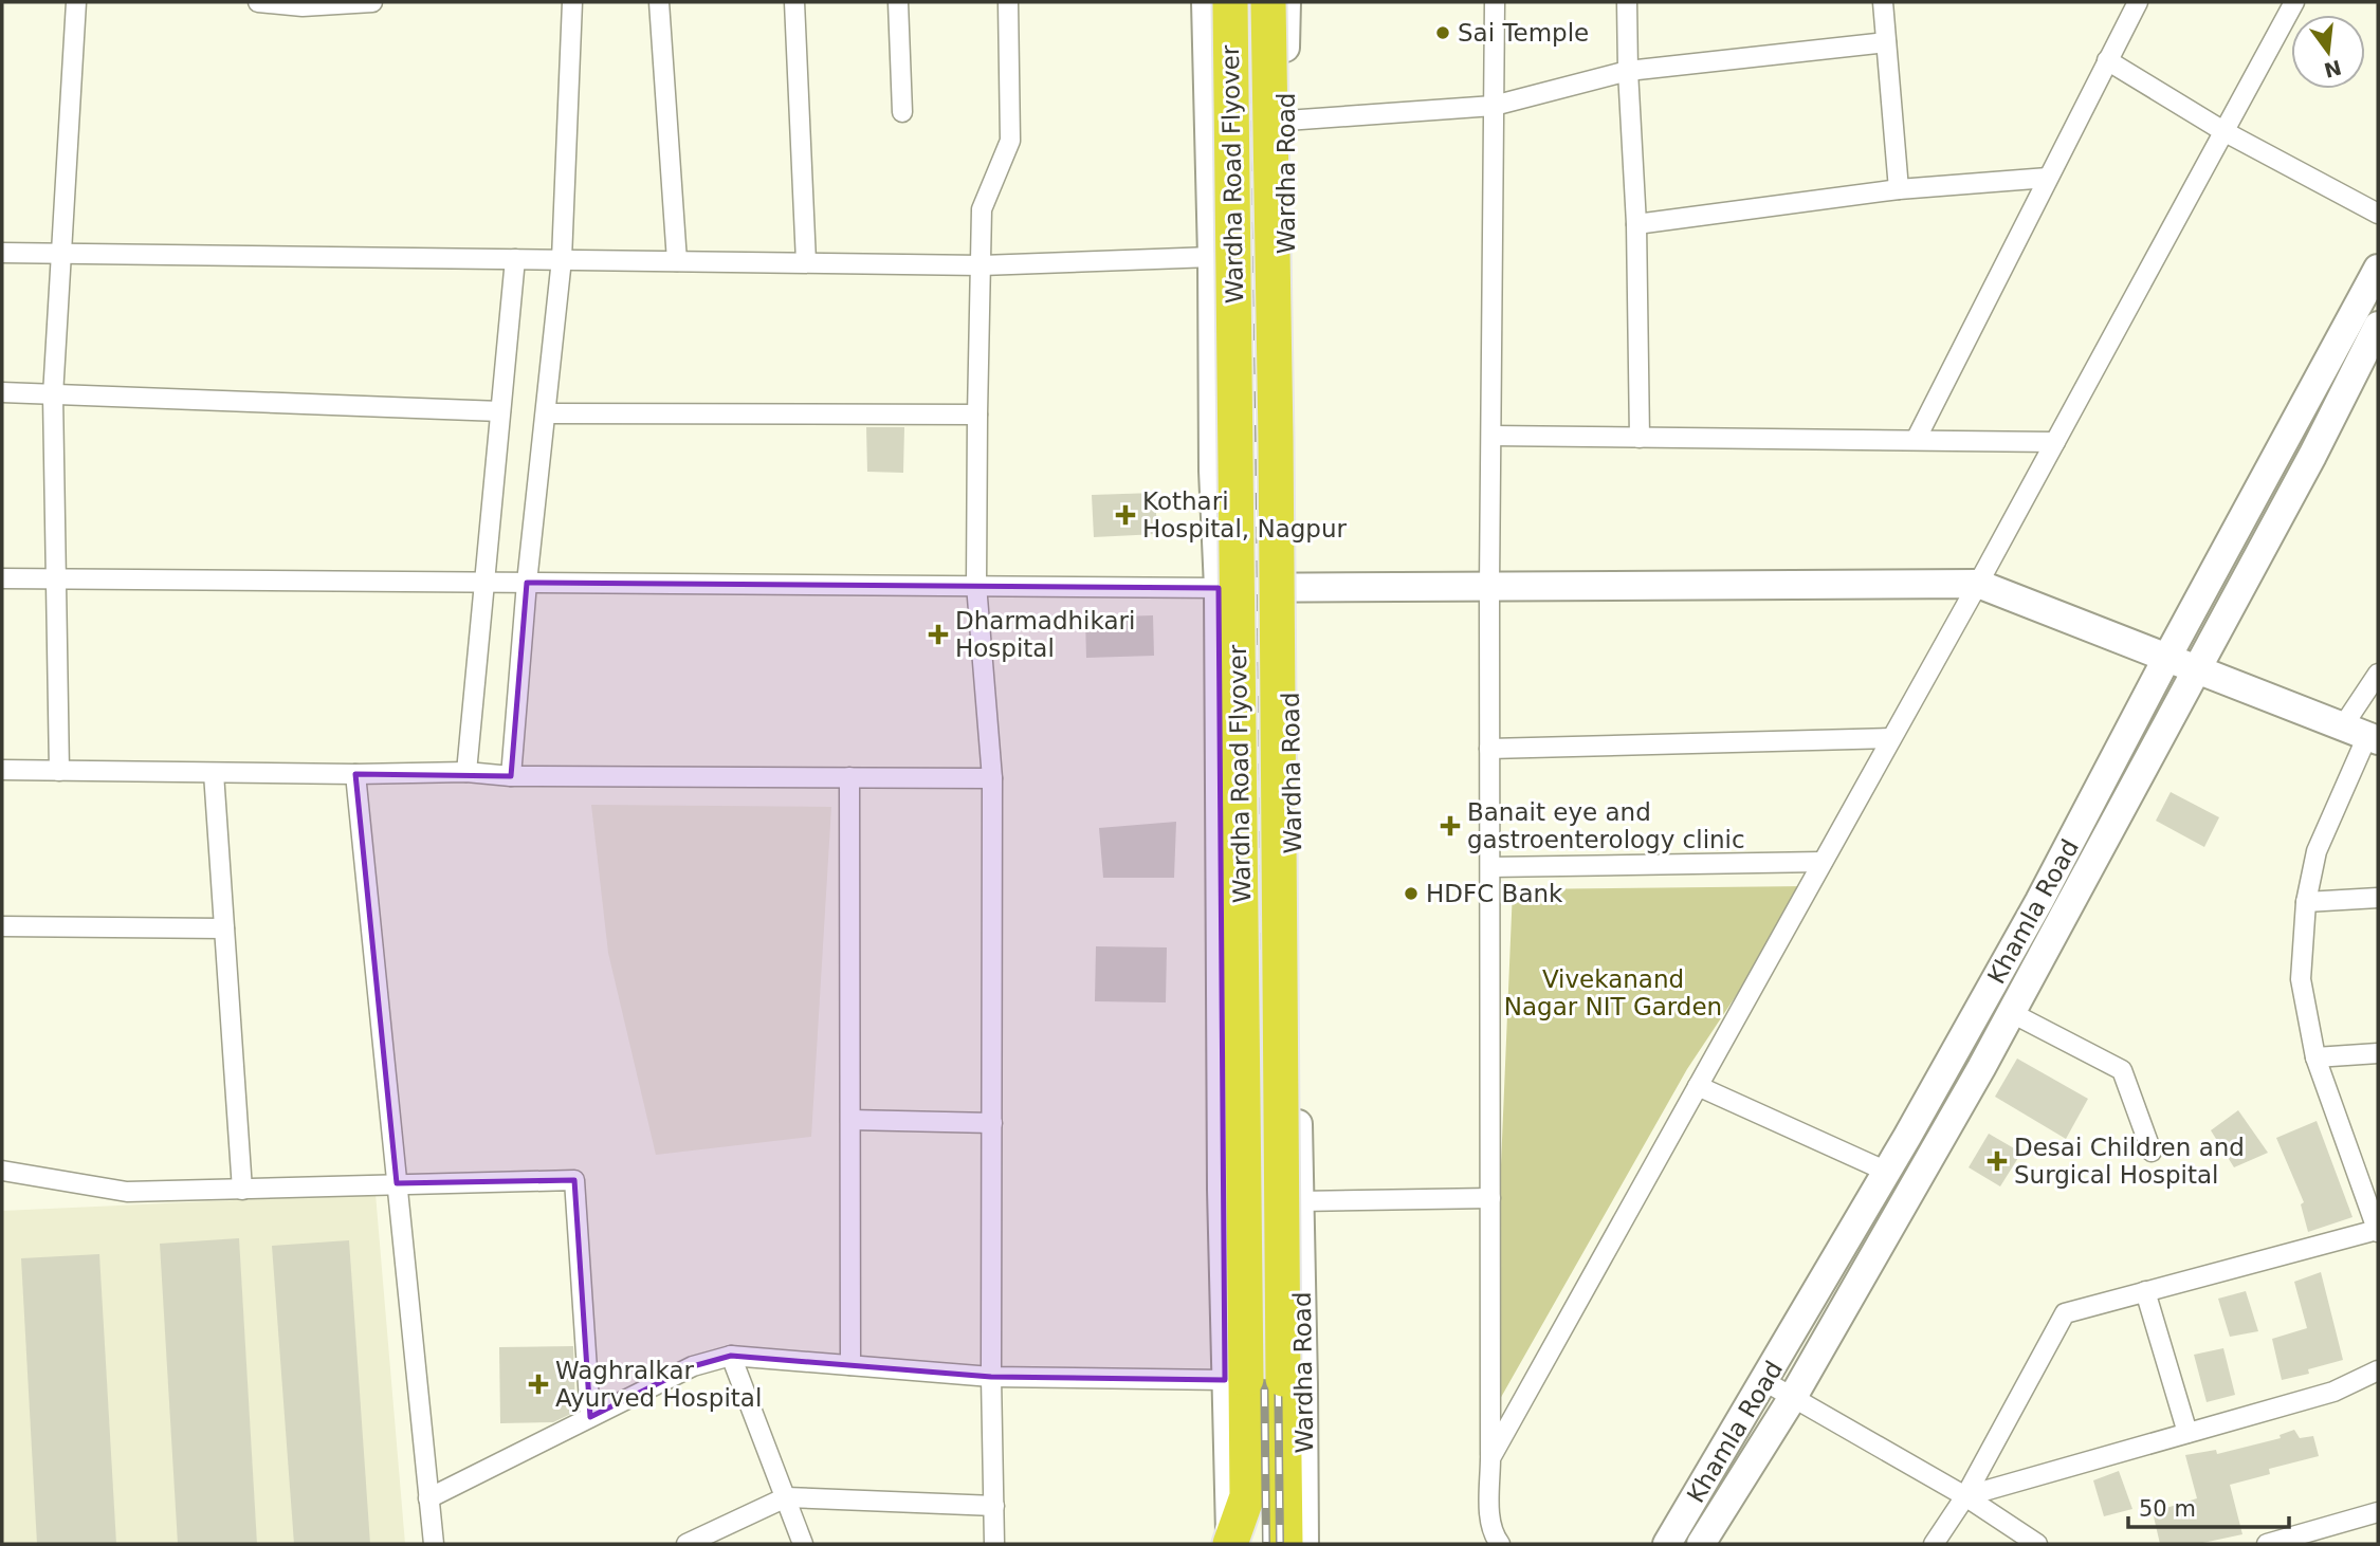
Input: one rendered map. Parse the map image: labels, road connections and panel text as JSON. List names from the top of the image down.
{
  "streets": {
    "highway": ["Wardha Road Flyover"],
    "street": ["Wardha Road", "Khamla Road"]
  },
  "parks": ["Vivekanand Nagar NIT Garden"],
  "places": {
    "other": ["Sai Temple", "HDFC Bank"],
    "health": [
      "Kothari Hospital, Nagpur",
      "Dharmadhikari Hospital",
      "Banait eye and gastroenterology clinic",
      "Desai Children and Surgical Hospital",
      "Waghralkar Ayurved Hospital"
    ]
  },
  "scale_bar": "50 m",
  "north": "bottom"
}
